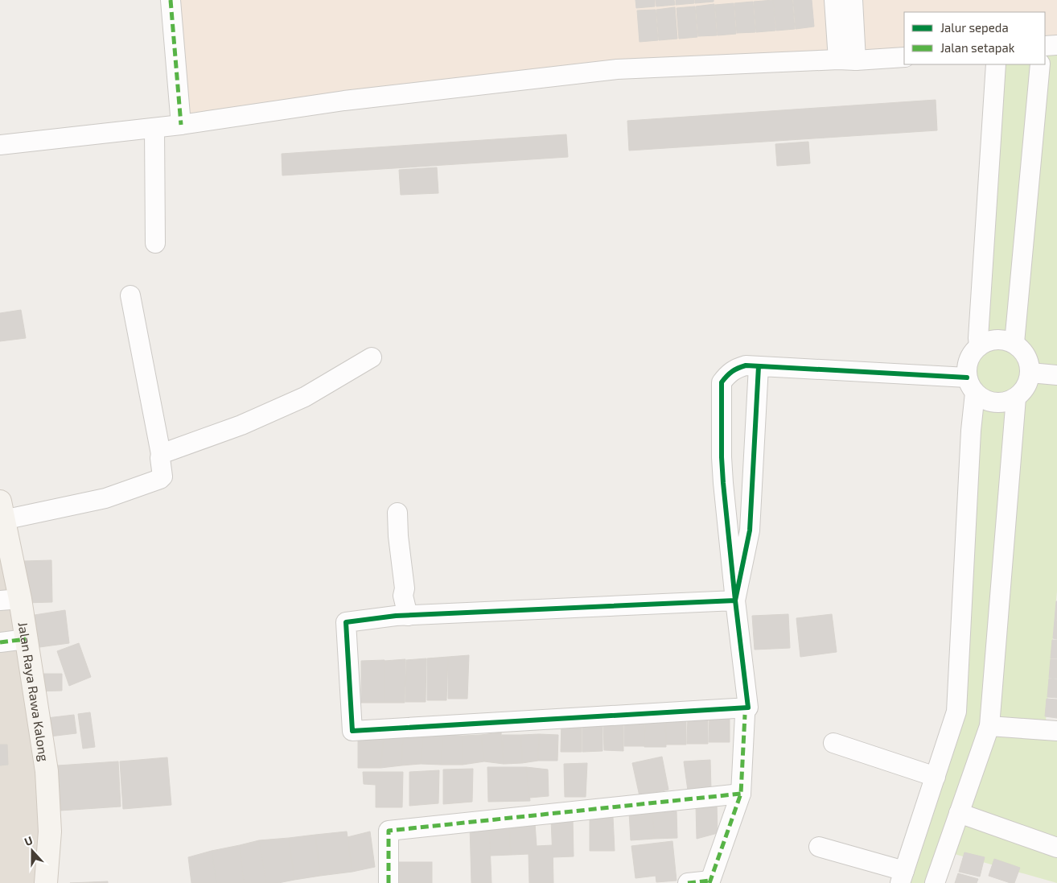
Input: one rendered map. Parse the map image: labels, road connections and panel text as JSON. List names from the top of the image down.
{
  "streets": {
    "street": ["Jalan Raya Rawa Kalong"]
  },
  "legend": ["Jalur sepeda", "Jalan setapak"],
  "north": "top"
}
